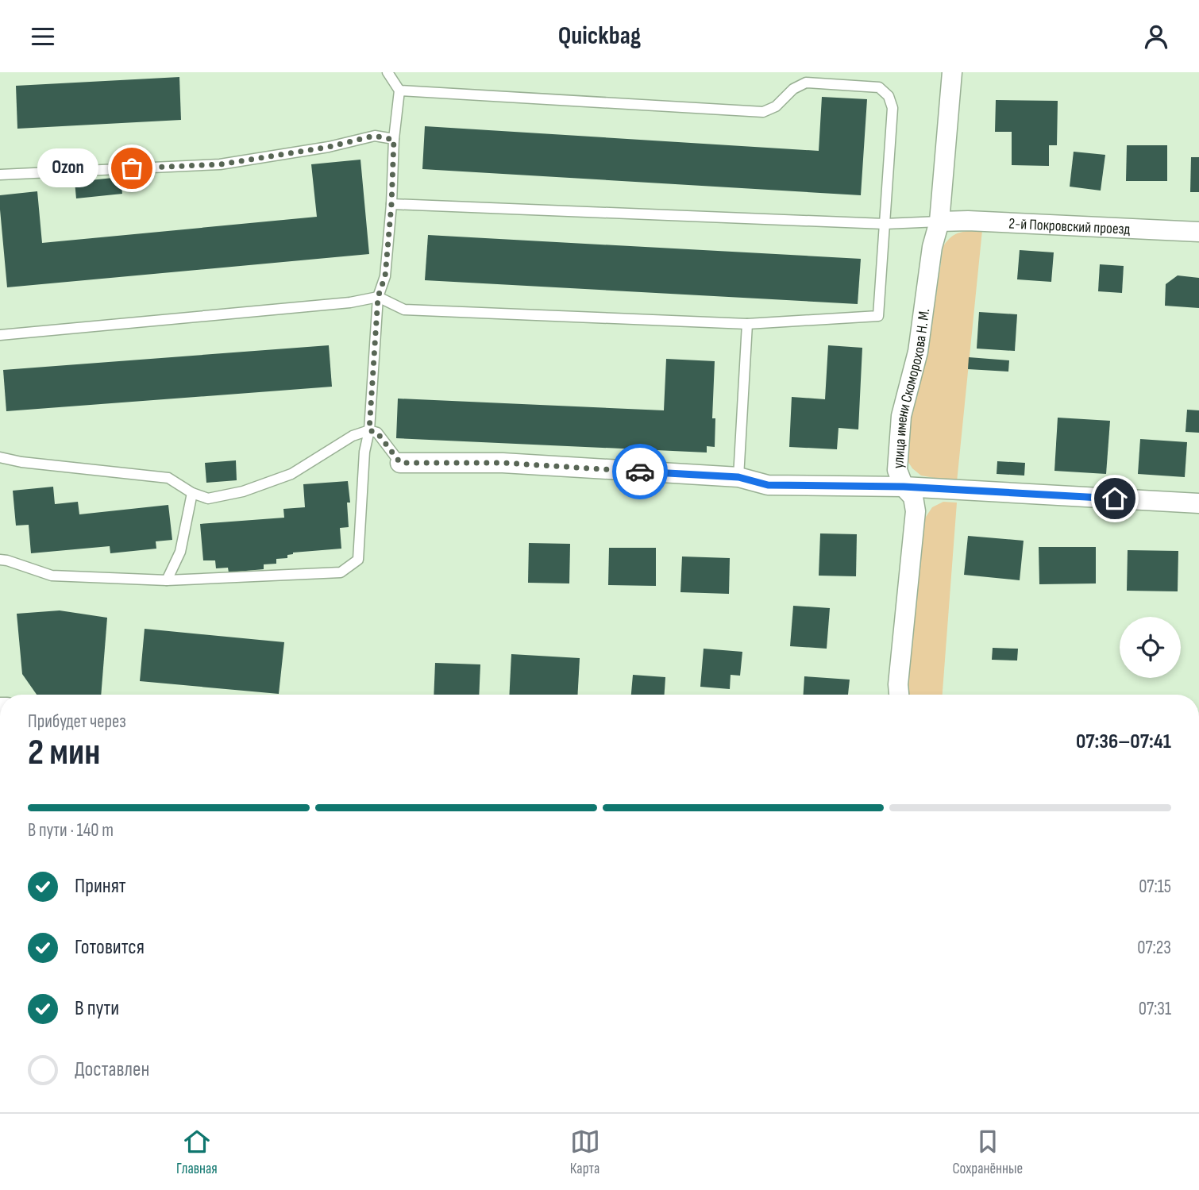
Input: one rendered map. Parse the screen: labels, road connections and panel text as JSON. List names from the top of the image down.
{
  "streets": {
    "street": ["2-й Покровский проезд", "улица имени Скоморохова Н. М."]
  },
  "crossings": [
    ["2-й Покровский проезд", "улица имени Скоморохова Н. М."]
  ],
  "places": ["Ozon"],
  "page": {
    "header": "Quickbag",
    "bubble": "Ozon",
    "heading": ["2 мин", "Прибудет через", "07:36–07:41"],
    "bar": "В пути · 140 m",
    "list": [
      ["Принят", "07:15"],
      ["Готовится", "07:23"],
      ["В пути", "07:31"],
      "Доставлен"
    ],
    "tabs": ["Главная", "Карта", "Сохранённые"]
  }
}
